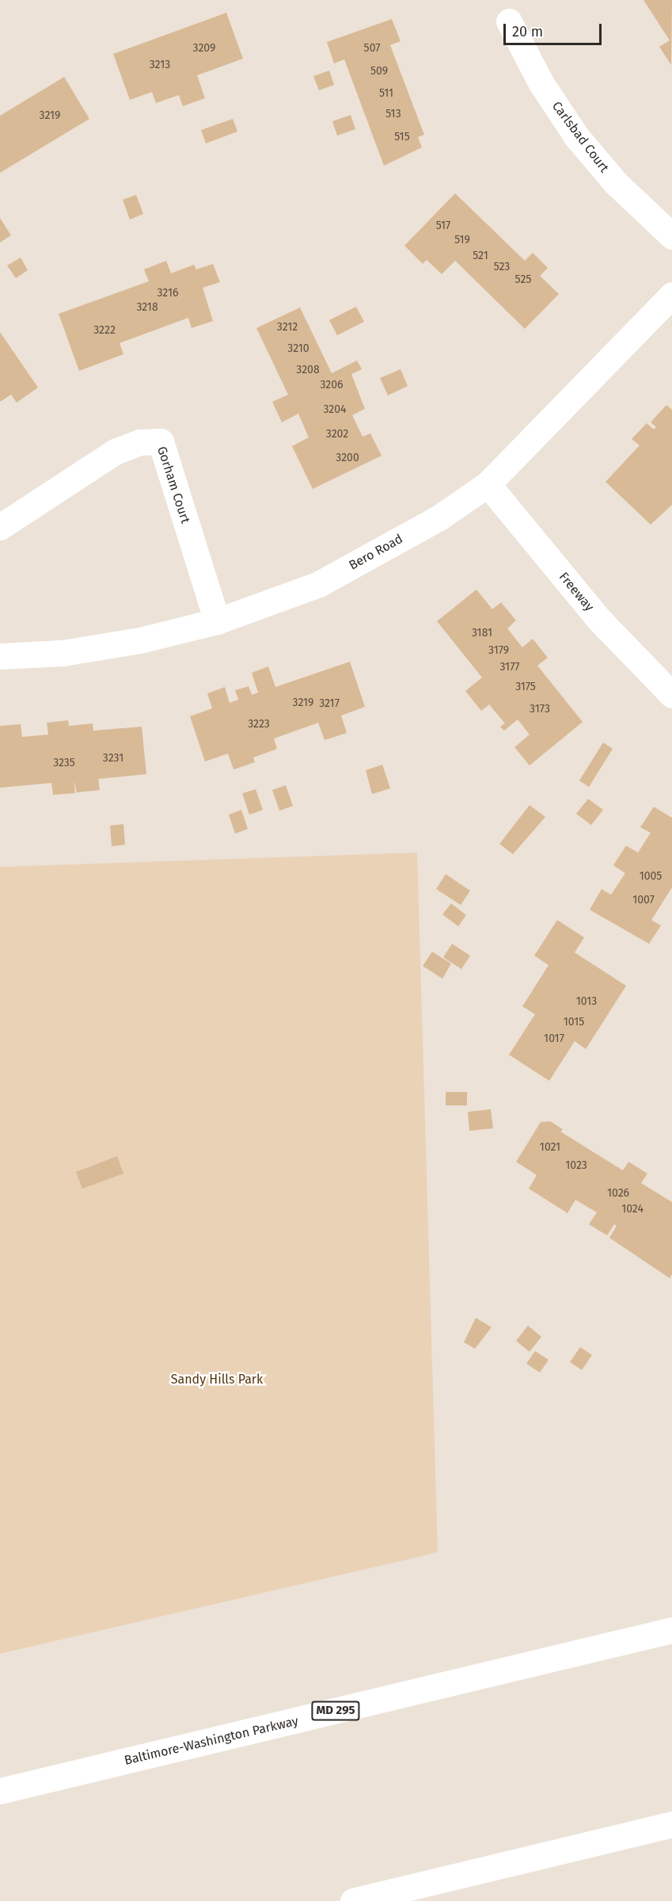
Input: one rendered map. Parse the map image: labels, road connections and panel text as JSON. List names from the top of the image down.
{
  "streets": {
    "main road": [
      "Carlsbad Court",
      "Gorham Court",
      "Bero Road",
      "Freeway",
      "MD 295",
      "Baltimore-Washington Parkway"
    ]
  },
  "crossings": [
    ["Gorham Court", "Bero Road"],
    ["Bero Road", "Freeway"]
  ],
  "parks": ["Sandy Hills Park"],
  "house_numbers": [
    "3209",
    "507",
    "3213",
    "509",
    "511",
    "513",
    "3219",
    "515",
    "517",
    "519",
    "521",
    "523",
    "525",
    "3216",
    "3218",
    "3212",
    "3222",
    "3210",
    "3208",
    "3206",
    "3204",
    "3202",
    "3200",
    "3181",
    "3179",
    "3177",
    "3175",
    "3219",
    "3217",
    "3173",
    "3223",
    "3231",
    "3235",
    "1005",
    "1007",
    "1013",
    "1015",
    "1017",
    "1021",
    "1023",
    "1026",
    "1024"
  ],
  "scale_bar": "20 m"
}
